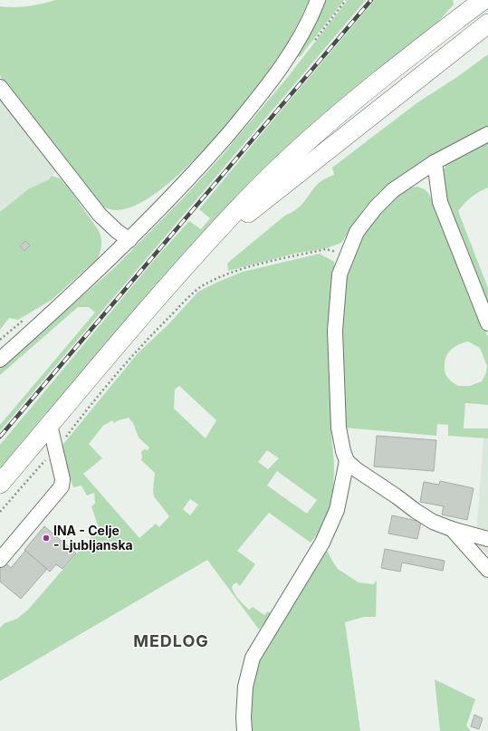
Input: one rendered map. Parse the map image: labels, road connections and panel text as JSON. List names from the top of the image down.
{
  "districts": ["MEDLOG"],
  "places": ["INA - Celje - Ljubljanska"]
}
